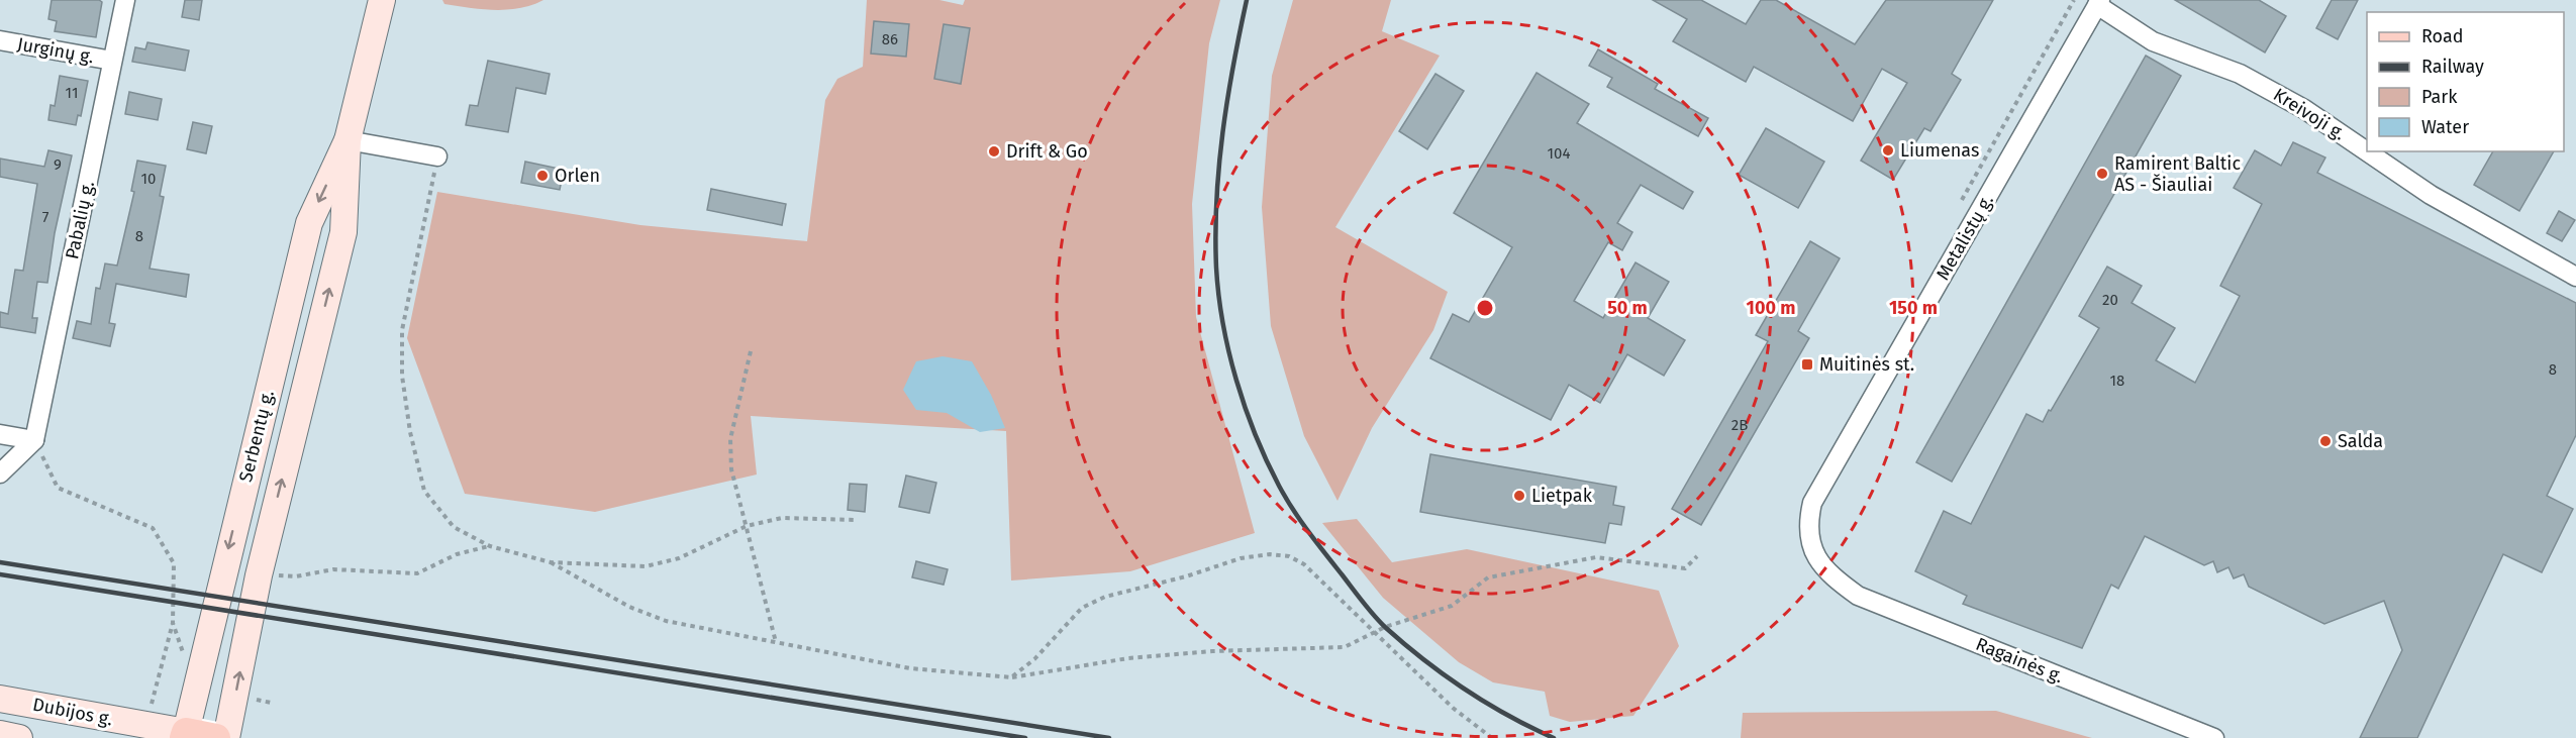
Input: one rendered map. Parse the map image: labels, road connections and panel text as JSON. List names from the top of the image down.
{
  "streets": {
    "main road": ["Serbentų g.", "Dubijos g."],
    "street": [
      "Jurginų g.",
      "Kreivoji g.",
      "Pabalių g.",
      "Metalistų g.",
      "Ragainės g."
    ]
  },
  "crossings": [
    ["Jurginų g.", "Pabalių g."],
    ["Kreivoji g.", "Metalistų g."],
    ["Metalistų g.", "Ragainės g."],
    ["Serbentų g.", "Dubijos g."]
  ],
  "places": {
    "other": [
      "Liumenas",
      "Drift & Go",
      "Ramirent Baltic AS - Šiauliai",
      "Orlen",
      "Salda",
      "Lietpak"
    ],
    "transit": ["Muitinės st."]
  },
  "house_numbers": [
    "86",
    "11",
    "104",
    "9",
    "10",
    "7",
    "8",
    "20",
    "8",
    "18",
    "2B"
  ],
  "legend": [
    "Road",
    "Railway",
    "Park",
    "Water"
  ],
  "rings": ["50 m", "100 m", "150 m"]
}
